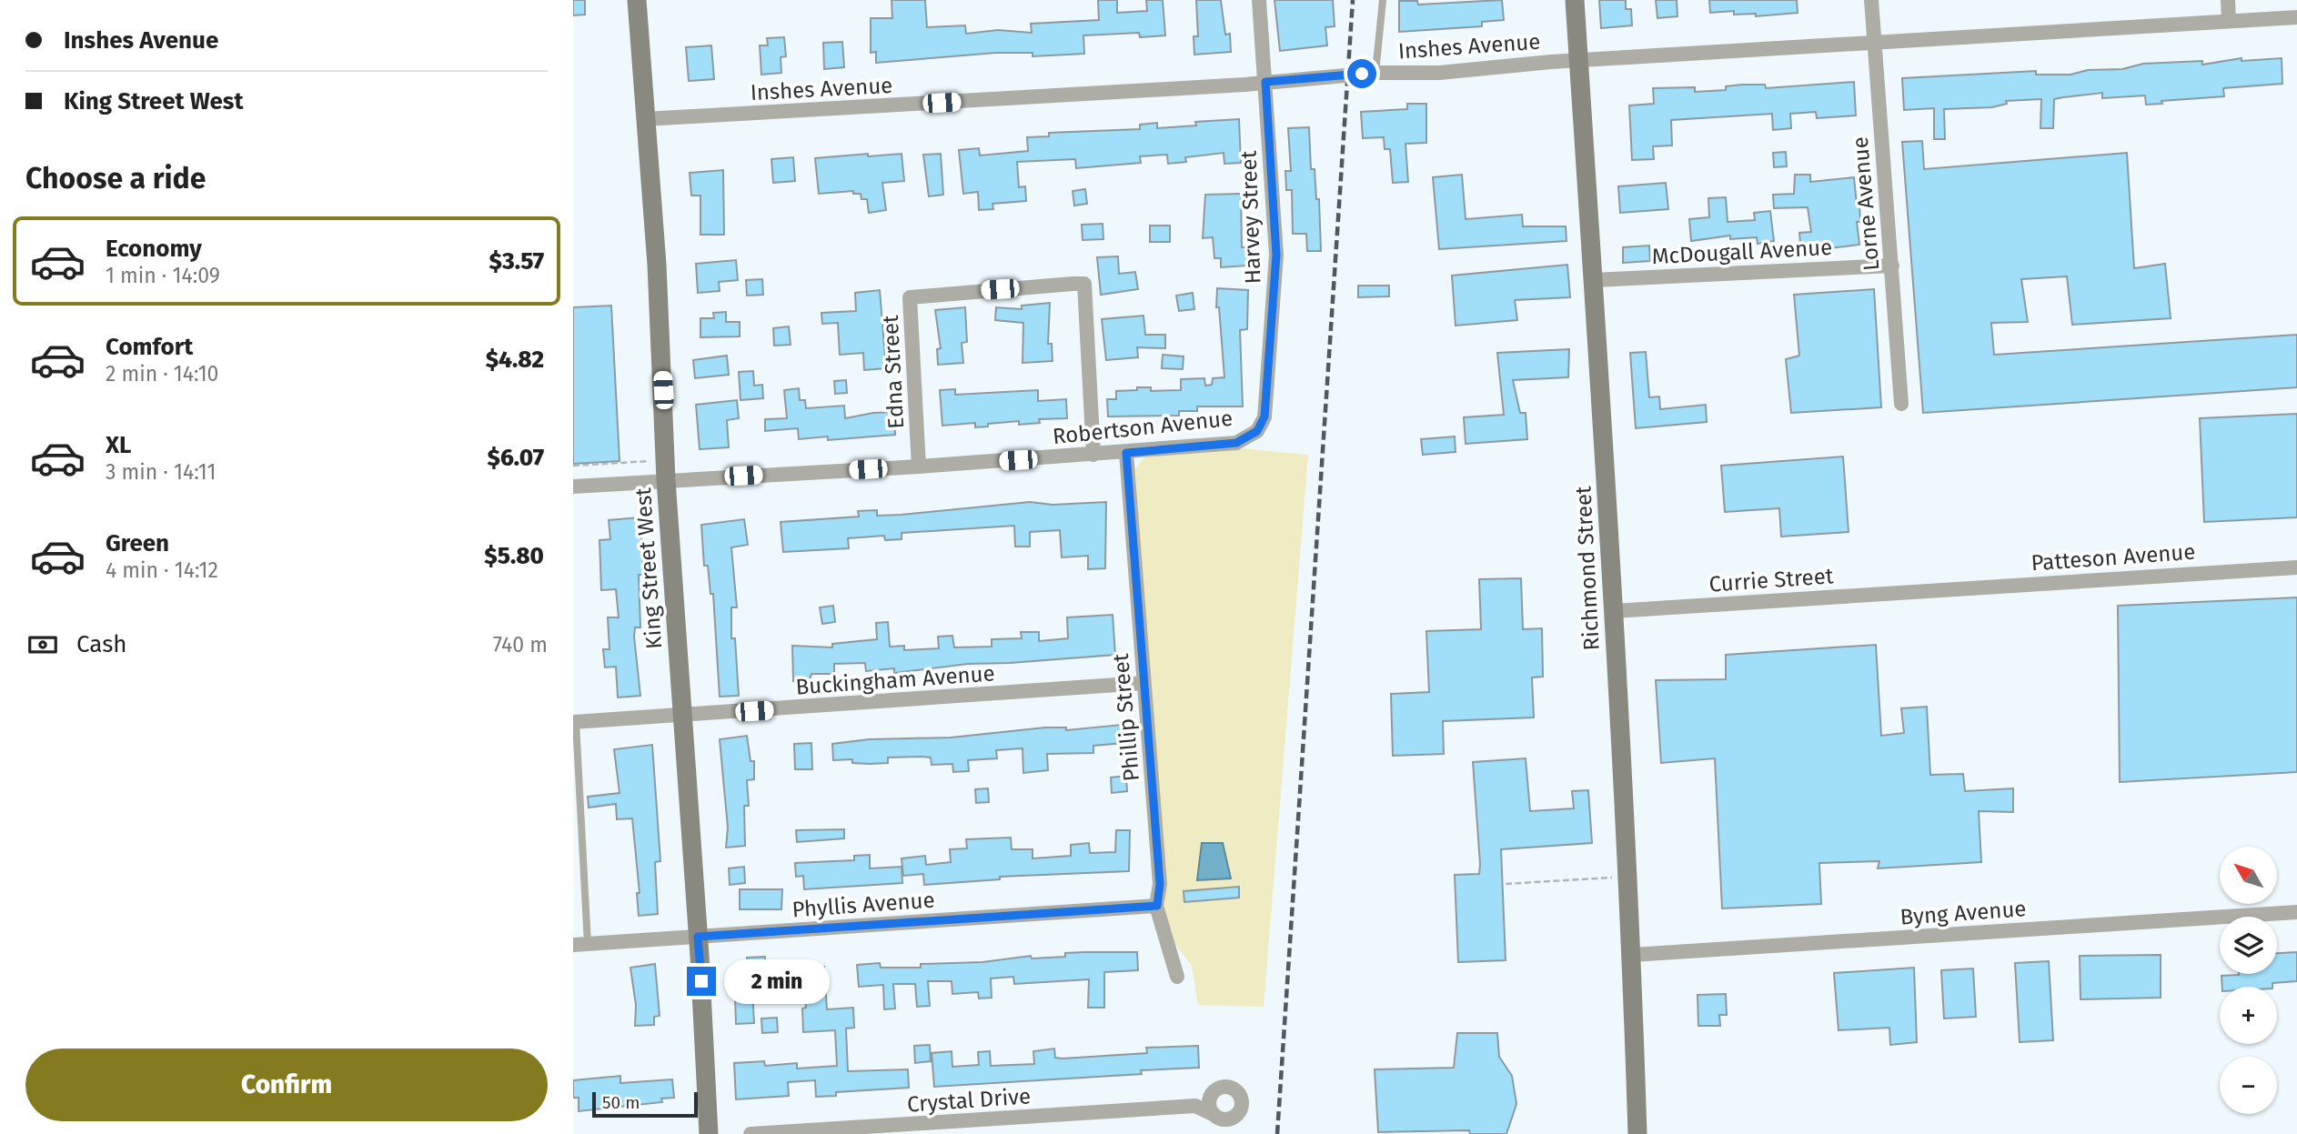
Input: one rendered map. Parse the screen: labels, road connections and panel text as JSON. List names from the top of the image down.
{
  "streets": {
    "street": [
      "Inshes Avenue",
      "Lorne Avenue",
      "Harvey Street",
      "McDougall Avenue",
      "Edna Street",
      "Robertson Avenue",
      "Patteson Avenue",
      "King Street West",
      "Richmond Street",
      "Currie Street",
      "Buckingham Avenue",
      "Phillip Street",
      "Phyllis Avenue",
      "Byng Avenue",
      "Crystal Drive"
    ]
  },
  "crossings": [
    ["Inshes Avenue", "Lorne Avenue"],
    ["Inshes Avenue", "Harvey Street"],
    ["Inshes Avenue", "King Street West"],
    ["Inshes Avenue", "Richmond Street"],
    ["Lorne Avenue", "McDougall Avenue"],
    ["Harvey Street", "Robertson Avenue"],
    ["McDougall Avenue", "Richmond Street"],
    ["Edna Street", "Robertson Avenue"],
    ["Robertson Avenue", "King Street West"],
    ["Robertson Avenue", "Phillip Street"],
    ["Patteson Avenue", "Currie Street"],
    ["King Street West", "Buckingham Avenue"],
    ["King Street West", "Phyllis Avenue"],
    ["Richmond Street", "Currie Street"],
    ["Richmond Street", "Byng Avenue"],
    ["Buckingham Avenue", "Phillip Street"],
    ["Phillip Street", "Phyllis Avenue"]
  ],
  "scale_bar": "50 m",
  "north": "top left",
  "page": {
    "banner": ["Inshes Avenue", "King Street West"],
    "heading": "Choose a ride",
    "list": [
      {
        "name": "Economy",
        "note": "1 min · 14:09",
        "value": "$3.57"
      },
      {
        "name": "Comfort",
        "note": "2 min · 14:10",
        "value": "$4.82"
      },
      {
        "name": "XL",
        "note": "3 min · 14:11",
        "value": "$6.07"
      },
      {
        "name": "Green",
        "note": "4 min · 14:12",
        "value": "$5.80"
      }
    ],
    "pay": ["Cash", "740 m"],
    "map_buttons": ["+", "−"],
    "bubble": "2 min",
    "buttons": "Confirm",
    "scale": "50 m"
  }
}
